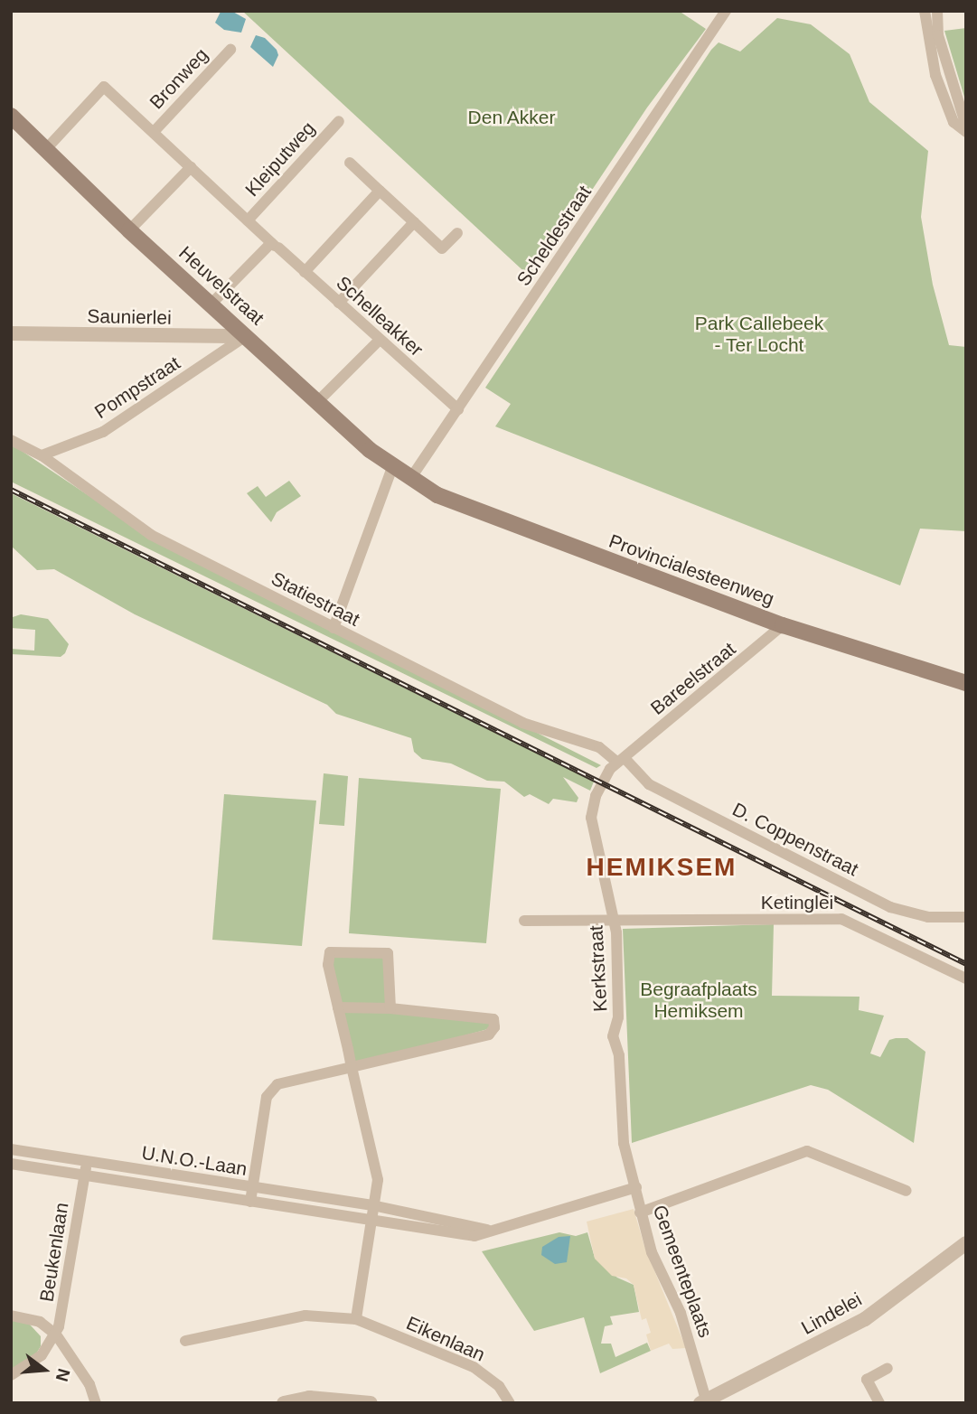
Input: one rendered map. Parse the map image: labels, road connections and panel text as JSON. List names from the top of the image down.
{
  "streets": {
    "main road": ["Heuvelstraat", "Provincialesteenweg"],
    "street": [
      "Bronweg",
      "Kleiputweg",
      "Scheldestraat",
      "Schelleakker",
      "Saunierlei",
      "Pompstraat",
      "Statiestraat",
      "Bareelstraat",
      "D. Coppenstraat",
      "Ketinglei",
      "Kerkstraat",
      "U.N.O.-Laan",
      "Beukenlaan",
      "Gemeenteplaats",
      "Lindelei",
      "Eikenlaan"
    ]
  },
  "crossings": [
    ["Bronweg", "Schelleakker"],
    ["Kleiputweg", "Schelleakker"],
    ["Scheldestraat", "Heuvelstraat"],
    ["Scheldestraat", "Schelleakker"],
    ["Scheldestraat", "Provincialesteenweg"],
    ["Heuvelstraat", "Schelleakker"],
    ["Heuvelstraat", "Saunierlei"],
    ["Heuvelstraat", "Pompstraat"],
    ["Heuvelstraat", "Provincialesteenweg"],
    ["Saunierlei", "Pompstraat"],
    ["Pompstraat", "Statiestraat"],
    ["Provincialesteenweg", "Bareelstraat"],
    ["Statiestraat", "Bareelstraat"],
    ["Statiestraat", "D. Coppenstraat"],
    ["Statiestraat", "Kerkstraat"],
    ["Bareelstraat", "D. Coppenstraat"],
    ["Bareelstraat", "Kerkstraat"],
    ["D. Coppenstraat", "Kerkstraat"],
    ["Ketinglei", "Kerkstraat"],
    ["Kerkstraat", "U.N.O.-Laan"],
    ["Kerkstraat", "Gemeenteplaats"],
    ["U.N.O.-Laan", "Beukenlaan"],
    ["U.N.O.-Laan", "Gemeenteplaats"],
    ["Gemeenteplaats", "Lindelei"]
  ],
  "districts": ["HEMIKSEM"],
  "parks": ["Den Akker", "Park Callebeek - Ter Locht", "Begraafplaats Hemiksem"],
  "north": "right"
}
